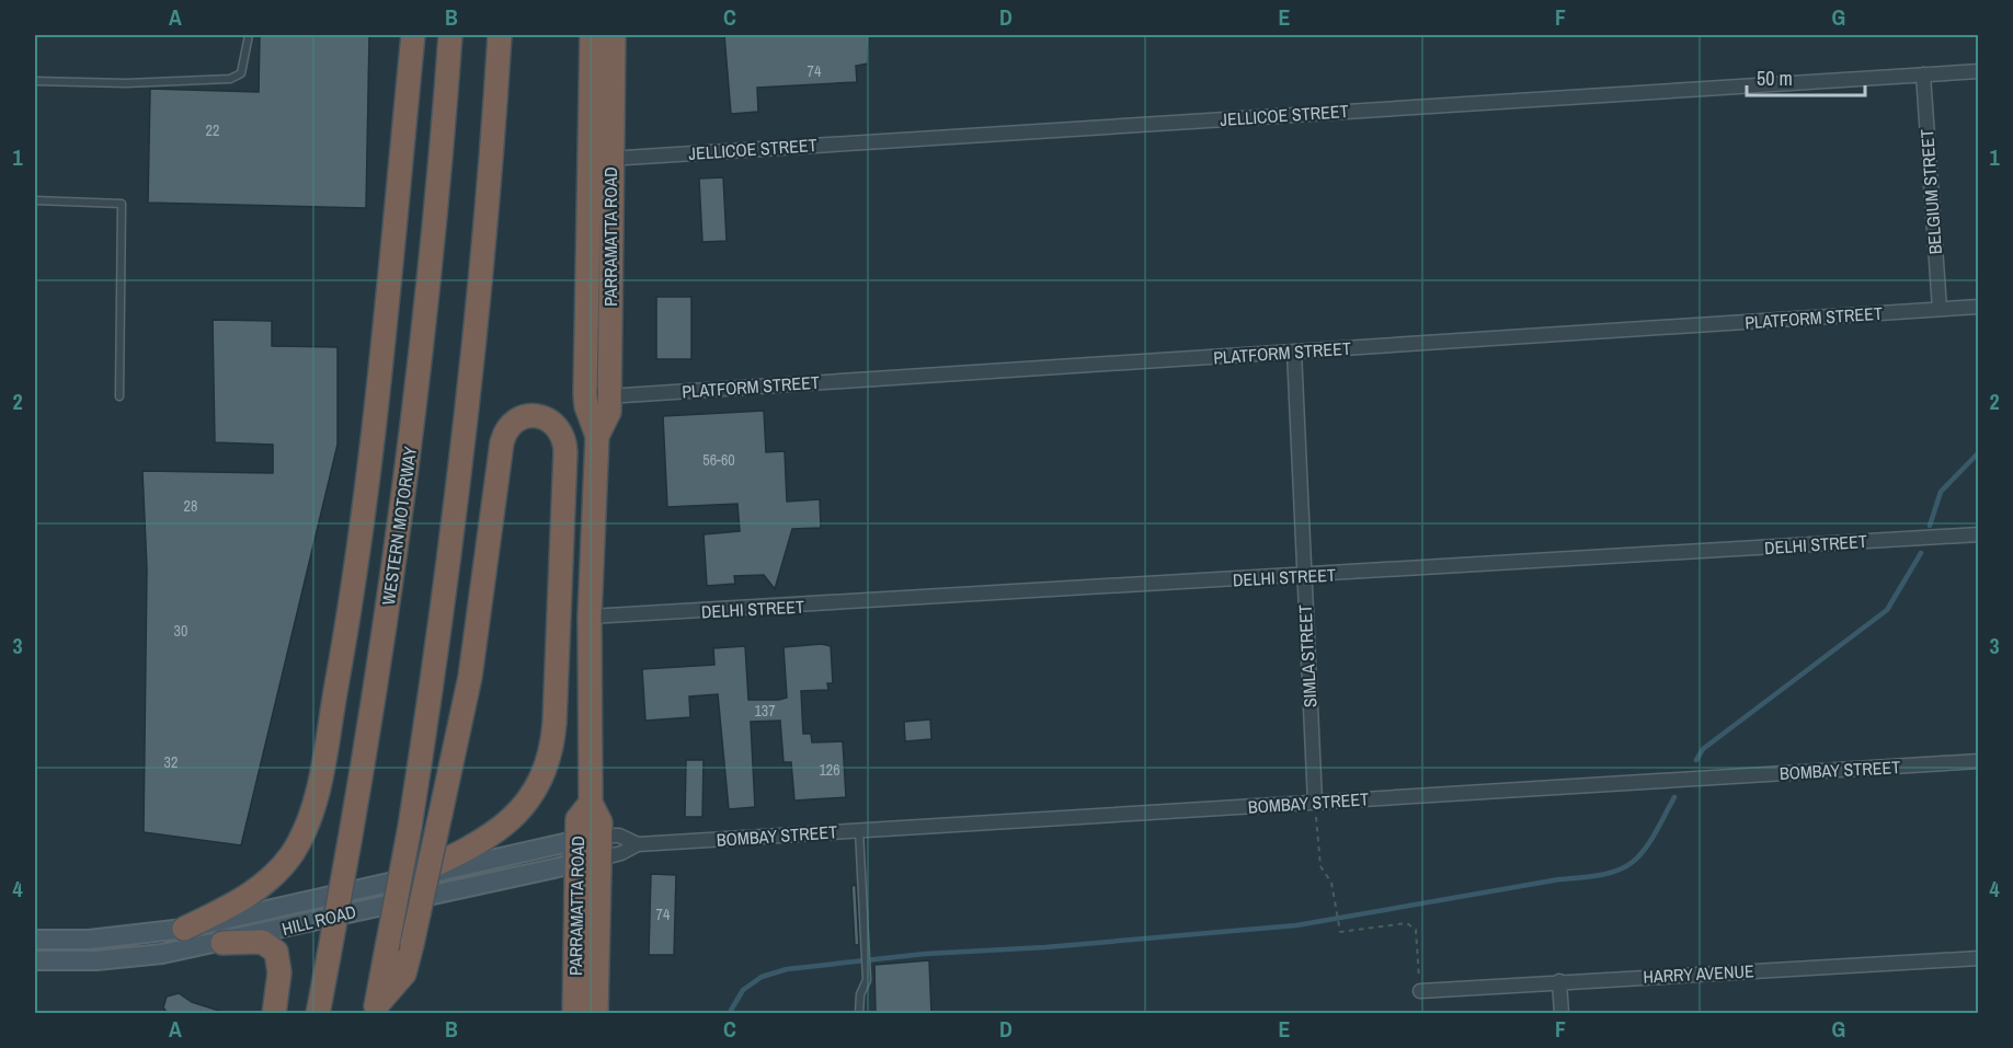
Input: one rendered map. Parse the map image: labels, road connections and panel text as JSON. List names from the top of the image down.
{
  "streets": {
    "highway": ["PARRAMATTA ROAD", "WESTERN MOTORWAY"],
    "main road": ["HILL ROAD"],
    "street": [
      "JELLICOE STREET",
      "BELGIUM STREET",
      "PLATFORM STREET",
      "DELHI STREET",
      "SIMLA STREET",
      "BOMBAY STREET",
      "HARRY AVENUE"
    ]
  },
  "crossings": [
    ["JELLICOE STREET", "BELGIUM STREET"],
    ["JELLICOE STREET", "PARRAMATTA ROAD"],
    ["BELGIUM STREET", "PLATFORM STREET"],
    ["PARRAMATTA ROAD", "PLATFORM STREET"],
    ["PARRAMATTA ROAD", "DELHI STREET"],
    ["PARRAMATTA ROAD", "BOMBAY STREET"],
    ["PARRAMATTA ROAD", "HILL ROAD"],
    ["PLATFORM STREET", "SIMLA STREET"],
    ["DELHI STREET", "SIMLA STREET"],
    ["SIMLA STREET", "BOMBAY STREET"],
    ["BOMBAY STREET", "HILL ROAD"]
  ],
  "house_numbers": [
    "74",
    "22",
    "56-60",
    "28",
    "30",
    "137",
    "32",
    "126",
    "74"
  ],
  "scale_bar": "50 m",
  "grid": {
    "columns": [
      "A",
      "B",
      "C",
      "D",
      "E",
      "F",
      "G"
    ],
    "rows": [
      "1",
      "2",
      "3",
      "4"
    ]
  }
}
